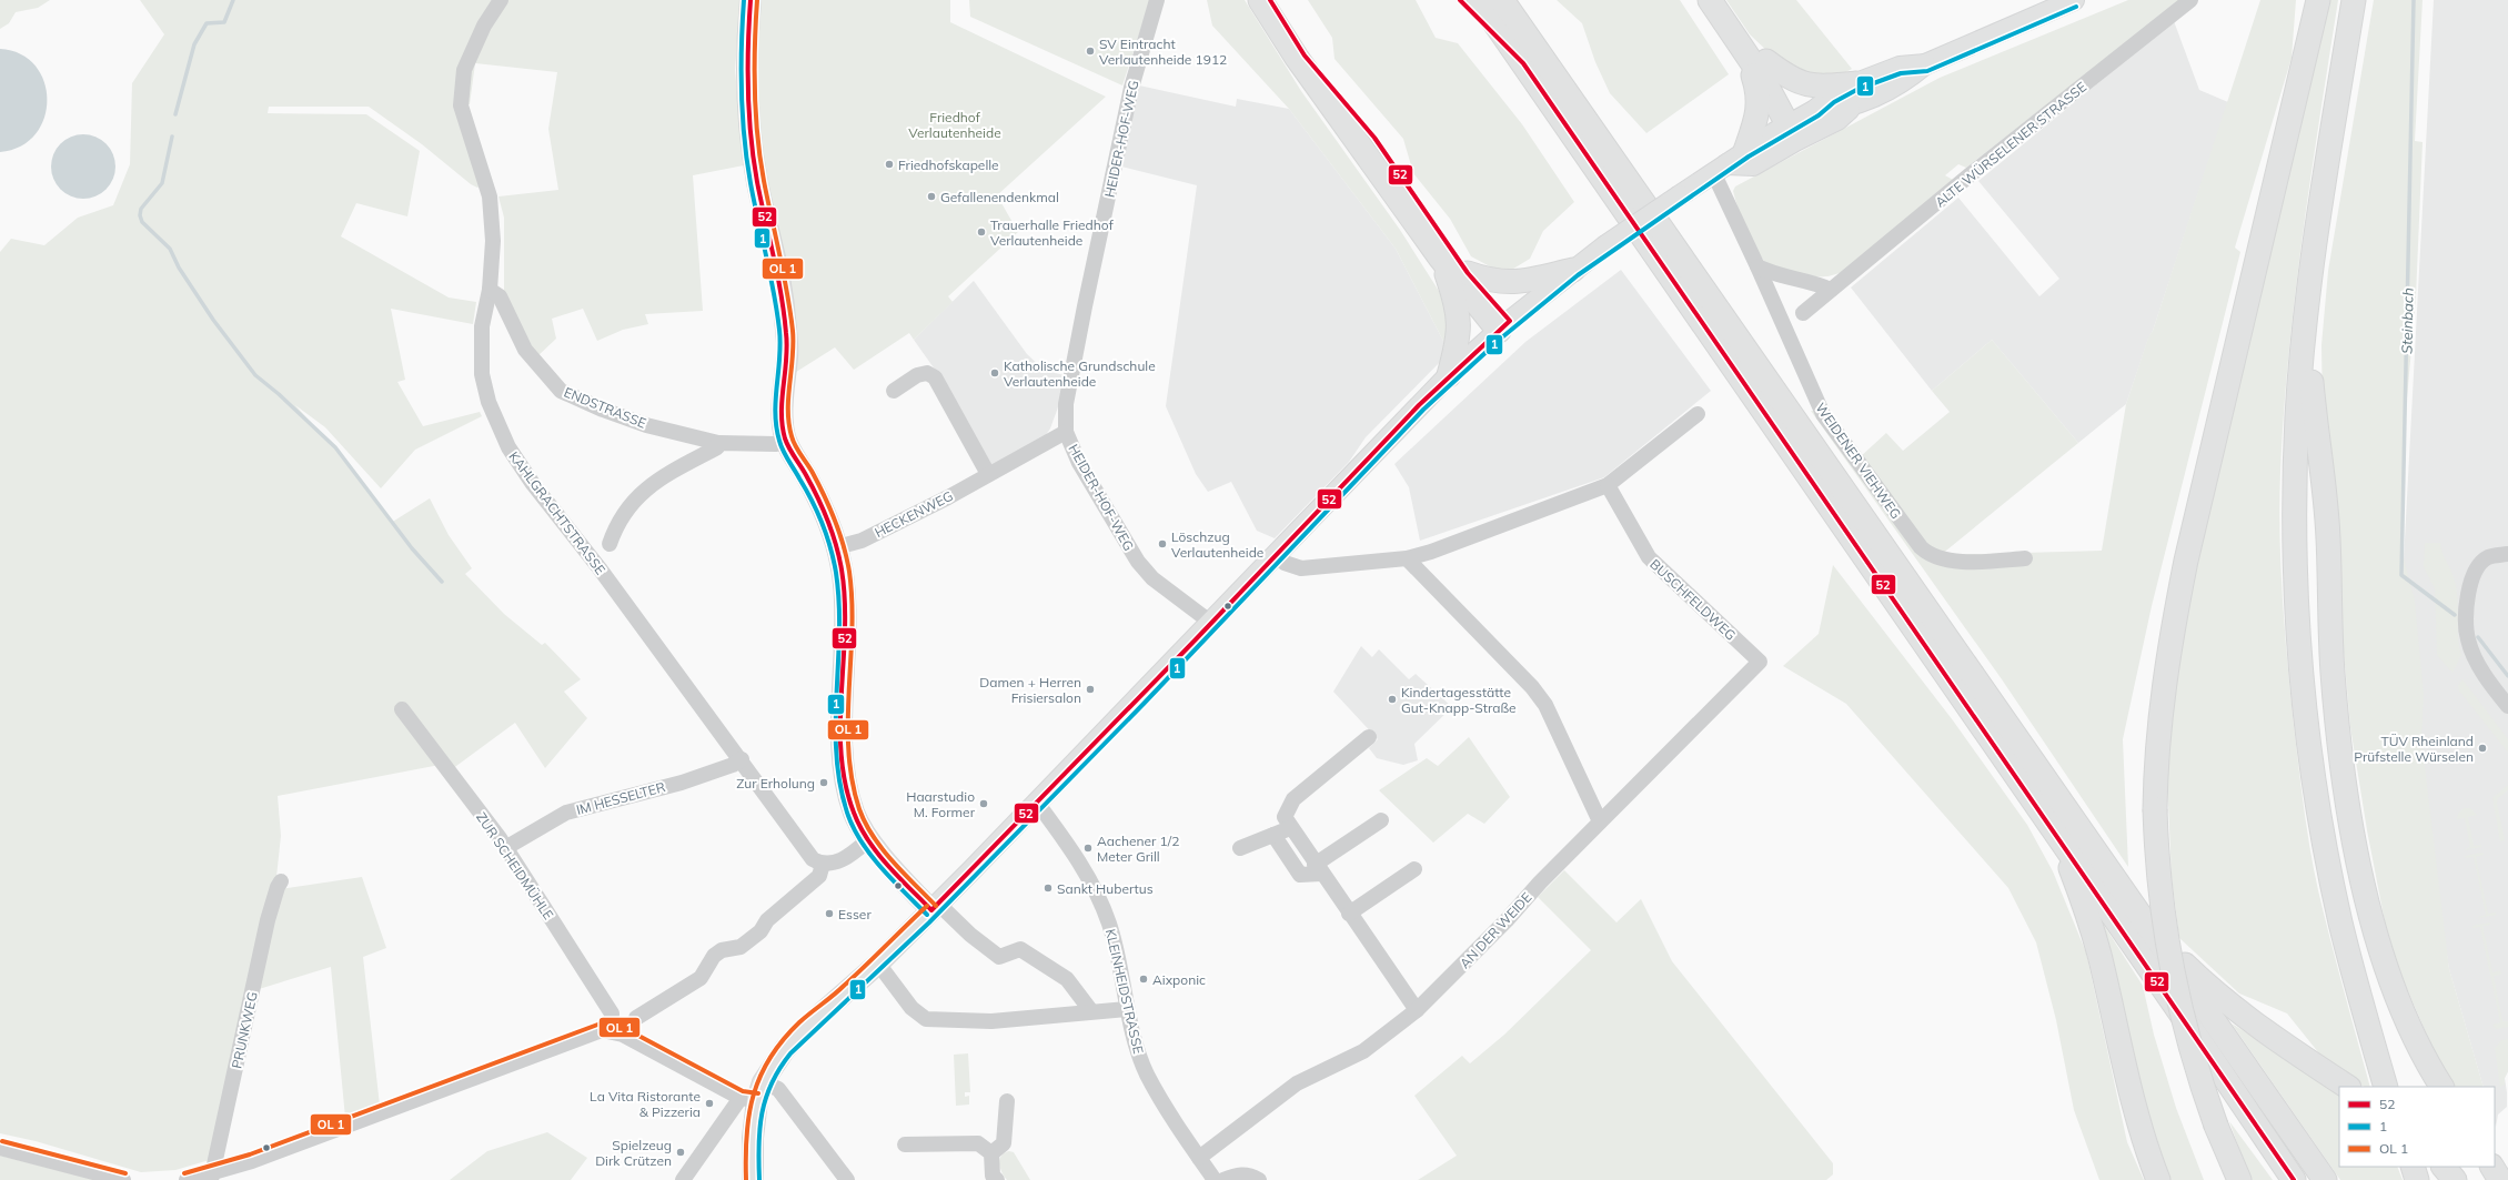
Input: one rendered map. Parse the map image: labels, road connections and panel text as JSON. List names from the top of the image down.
{
  "streets": {
    "street": [
      "HEIDER-HOF-WEG",
      "ALTE WÜRSELENER STRASSE",
      "ENDSTRASSE",
      "WEIDENER VIEHWEG",
      "KAHLGRACHTSTRASSE",
      "HECKENWEG",
      "BUSCHFELDWEG",
      "IM HESSELTER",
      "ZUR SCHEIDMÜHLE",
      "AN DER WEIDE",
      "KLEINHEIDSTRASSE",
      "PRUNKWEG"
    ]
  },
  "crossings": [
    ["HEIDER-HOF-WEG", "HECKENWEG"],
    ["ENDSTRASSE", "KAHLGRACHTSTRASSE"],
    ["KAHLGRACHTSTRASSE", "IM HESSELTER"],
    ["BUSCHFELDWEG", "AN DER WEIDE"],
    ["IM HESSELTER", "ZUR SCHEIDMÜHLE"],
    ["AN DER WEIDE", "KLEINHEIDSTRASSE"]
  ],
  "water": ["Steinbach"],
  "parks": ["Friedhof Verlautenheide"],
  "places": [
    "SV Eintracht Verlautenheide 1912",
    "Friedhofskapelle",
    "Gefallenendenkmal",
    "Trauerhalle Friedhof Verlautenheide",
    "Katholische Grundschule Verlautenheide",
    "Löschzug Verlautenheide",
    "Damen + Herren Frisiersalon",
    "Kindertagesstätte Gut-Knapp-Straße",
    "TÜV Rheinland Prüfstelle Würselen",
    "Zur Erholung",
    "Haarstudio M. Former",
    "Aachener 1/2 Meter Grill",
    "Sankt Hubertus",
    "Esser",
    "Aixponic",
    "La Vita Ristorante & Pizzeria",
    "Spielzeug Dirk Crützen"
  ],
  "lines": ["transit line 52", "transit line 1"],
  "legend": ["52", "1", "OL 1"]
}
